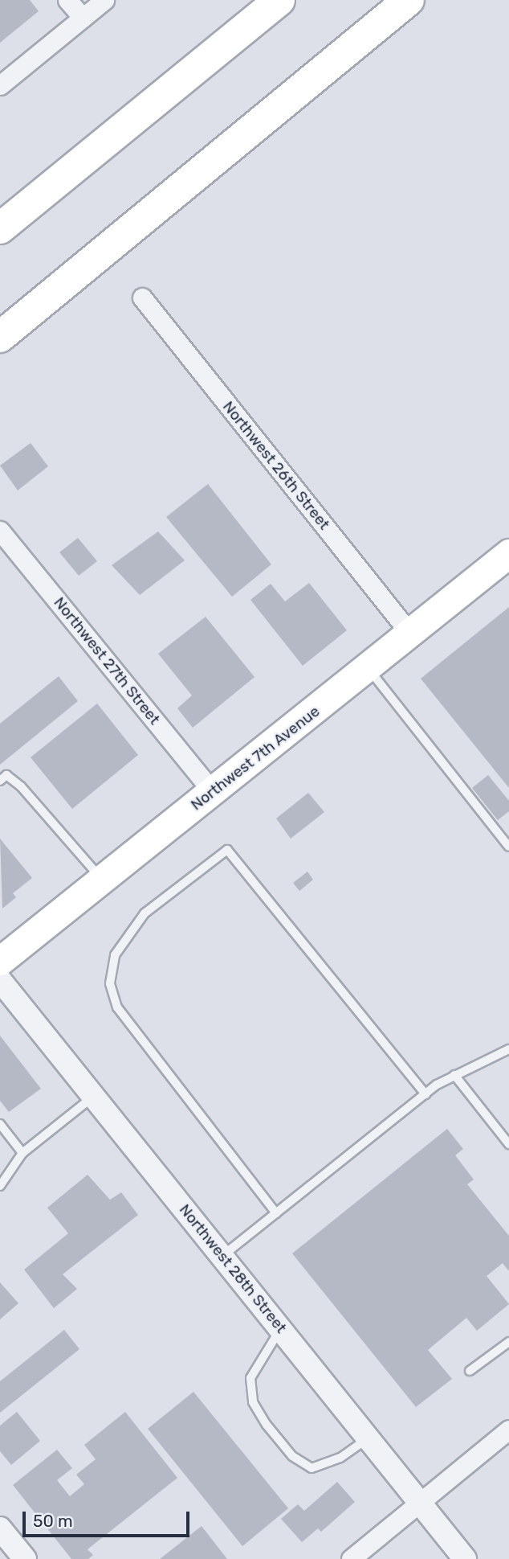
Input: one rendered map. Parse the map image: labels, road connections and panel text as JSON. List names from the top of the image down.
{
  "streets": {
    "main road": ["Northwest 7th Avenue"],
    "street": ["Northwest 26th Street", "Northwest 27th Street", "Northwest 28th Street"]
  },
  "crossings": [
    ["Northwest 26th Street", "Northwest 7th Avenue"],
    ["Northwest 27th Street", "Northwest 7th Avenue"]
  ],
  "scale_bar": "50 m"
}
